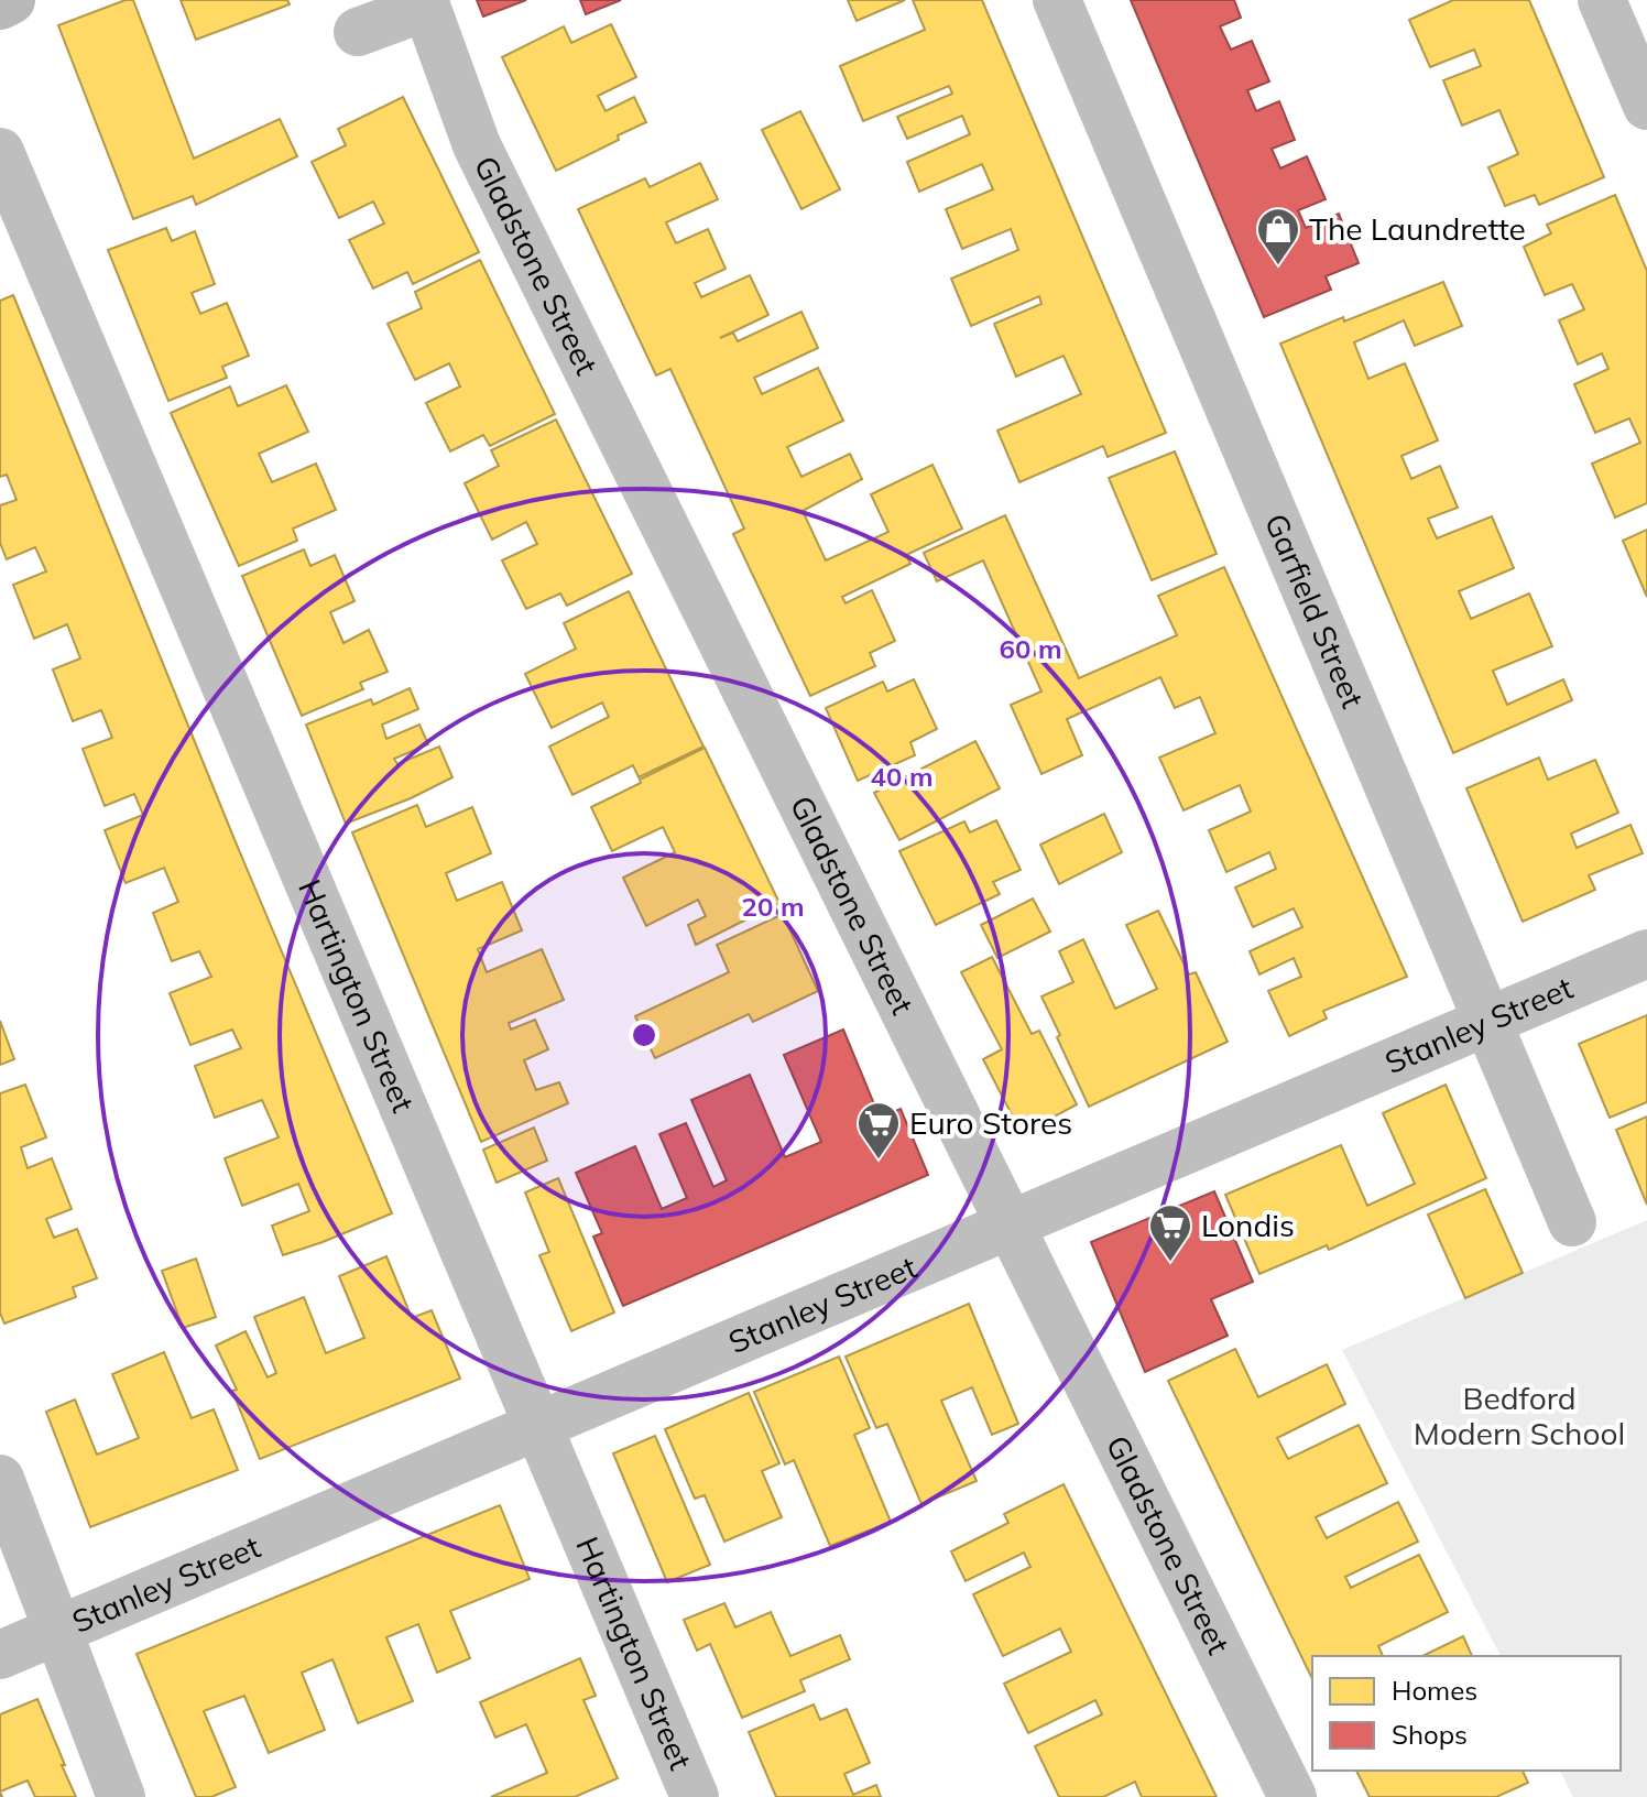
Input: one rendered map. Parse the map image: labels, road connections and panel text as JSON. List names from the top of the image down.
{
  "streets": {
    "street": [
      "Gladstone Street",
      "Garfield Street",
      "Hartington Street",
      "Stanley Street"
    ]
  },
  "crossings": [
    ["Gladstone Street", "Stanley Street"],
    ["Garfield Street", "Stanley Street"],
    ["Hartington Street", "Stanley Street"]
  ],
  "parks": ["Bedford Modern School"],
  "places": {
    "shop": ["The Laundrette"],
    "supermarket": ["Euro Stores", "Londis"]
  },
  "legend": ["Homes", "Shops"],
  "rings": ["60 m", "40 m", "20 m"]
}
